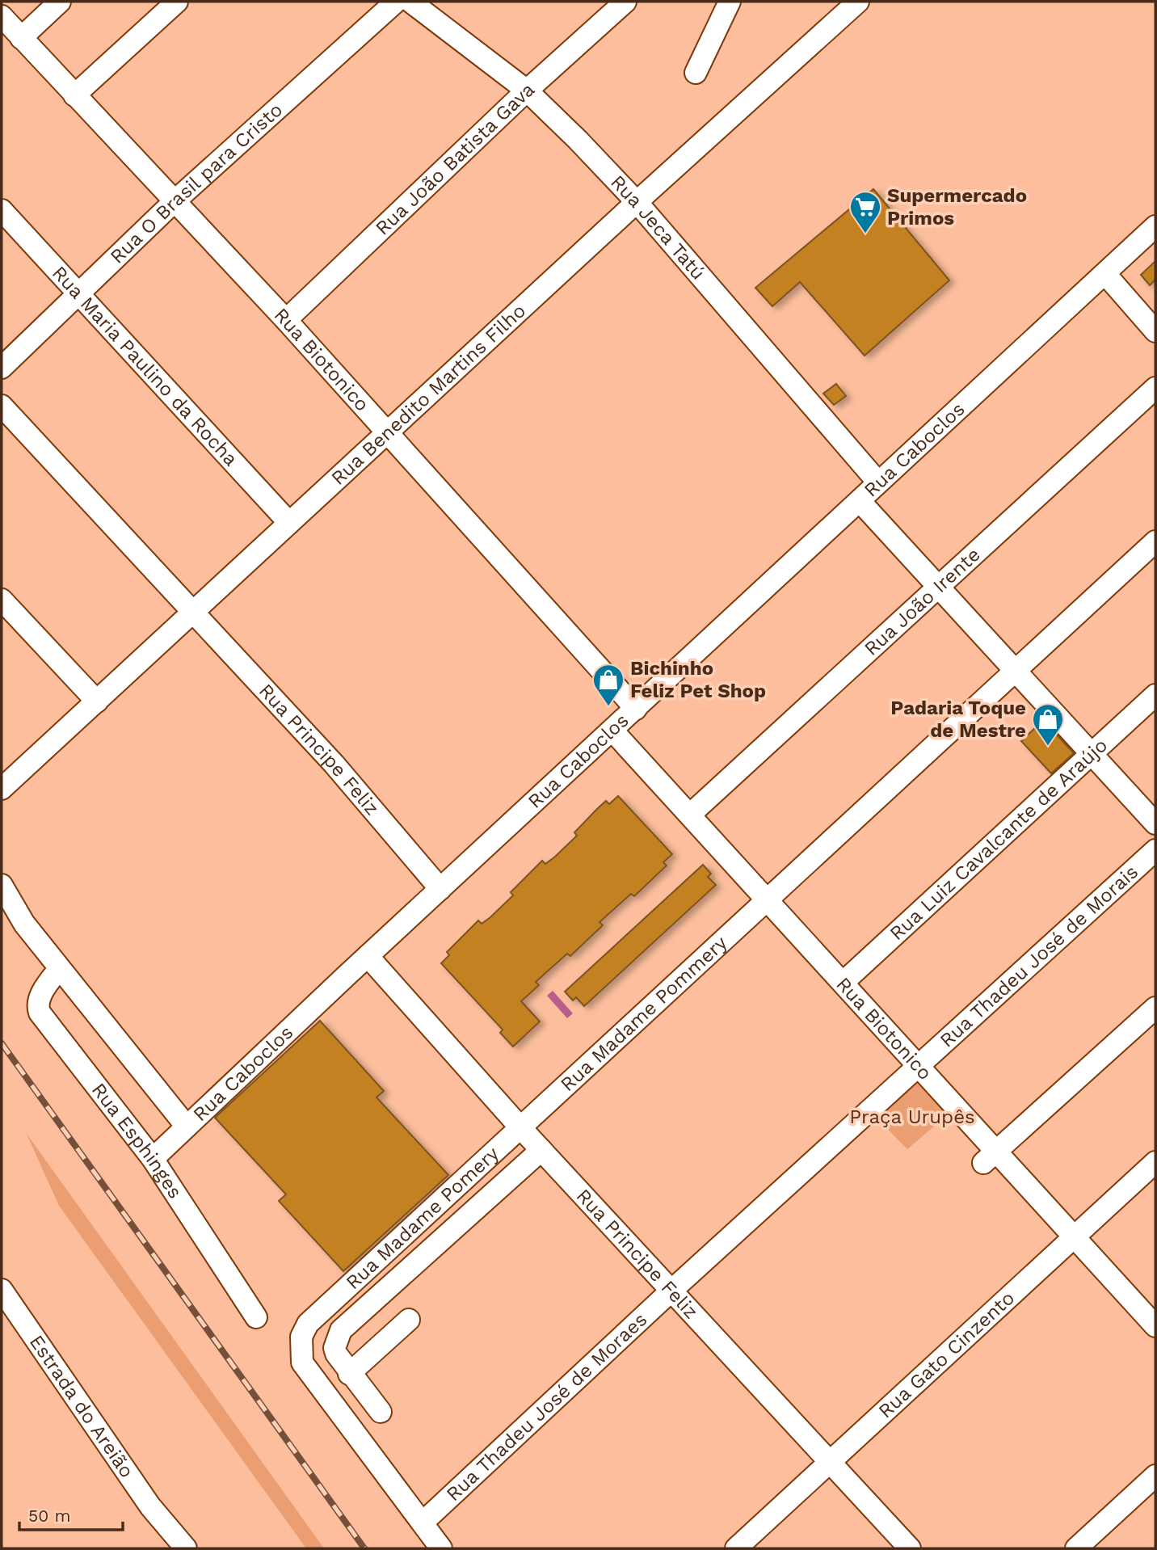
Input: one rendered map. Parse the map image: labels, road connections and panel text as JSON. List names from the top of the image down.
{
  "streets": {
    "street": [
      "Rua João Batista Gava",
      "Rua O Brasil para Cristo",
      "Rua Jeca Tatú",
      "Rua Biotonico",
      "Rua Maria Paulino da Rocha",
      "Rua Benedito Martins Filho",
      "Rua Caboclos",
      "Rua João Irente",
      "Rua Principe Feliz",
      "Rua Luiz Cavalcante de Araújo",
      "Rua Thadeu José de Morais",
      "Rua Madame Pommery",
      "Rua Esphinges",
      "Rua Madame Pomery",
      "Rua Gato Cinzento",
      "Rua Thadeu José de Moraes",
      "Estrada do Areião"
    ]
  },
  "crossings": [
    ["Rua João Batista Gava", "Rua Jeca Tatú"],
    ["Rua João Batista Gava", "Rua Biotonico"],
    ["Rua O Brasil para Cristo", "Rua Biotonico"],
    ["Rua O Brasil para Cristo", "Rua Maria Paulino da Rocha"],
    ["Rua Jeca Tatú", "Rua Benedito Martins Filho"],
    ["Rua Jeca Tatú", "Rua Caboclos"],
    ["Rua Biotonico", "Rua Benedito Martins Filho"],
    ["Rua Biotonico", "Rua Caboclos"],
    ["Rua Biotonico", "Rua João Irente"],
    ["Rua Biotonico", "Rua Luiz Cavalcante de Araújo"],
    ["Rua Biotonico", "Rua Thadeu José de Morais"],
    ["Rua Biotonico", "Rua Madame Pommery"],
    ["Rua Biotonico", "Rua Gato Cinzento"],
    ["Rua Maria Paulino da Rocha", "Rua Benedito Martins Filho"],
    ["Rua Benedito Martins Filho", "Rua Principe Feliz"],
    ["Rua Caboclos", "Rua Principe Feliz"],
    ["Rua Caboclos", "Rua Esphinges"],
    ["Rua Principe Feliz", "Rua Thadeu José de Morais"],
    ["Rua Principe Feliz", "Rua Madame Pommery"],
    ["Rua Principe Feliz", "Rua Madame Pomery"],
    ["Rua Principe Feliz", "Rua Gato Cinzento"],
    ["Rua Principe Feliz", "Rua Thadeu José de Moraes"],
    ["Rua Thadeu José de Morais", "Rua Thadeu José de Moraes"],
    ["Rua Madame Pommery", "Rua Madame Pomery"],
    ["Rua Madame Pomery", "Rua Thadeu José de Moraes"]
  ],
  "parks": ["Praça Urupês"],
  "places": {
    "supermarket": ["Supermercado Primos"],
    "shop": ["Bichinho Feliz Pet Shop", "Padaria Toque de Mestre"]
  },
  "scale_bar": "50 m"
}
